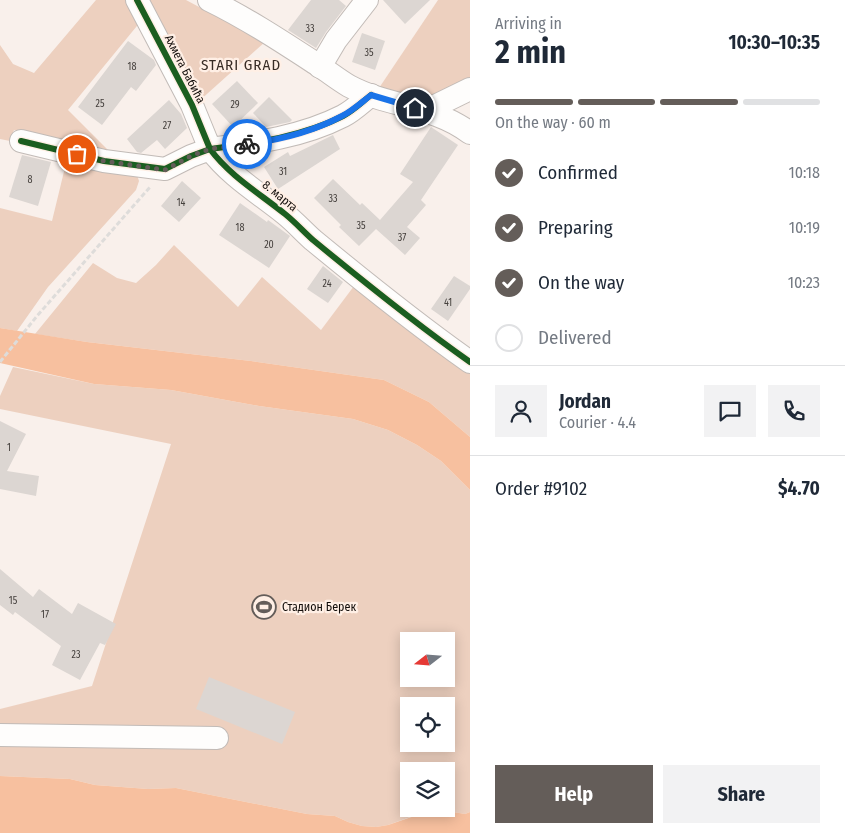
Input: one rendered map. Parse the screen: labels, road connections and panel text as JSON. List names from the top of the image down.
{
  "streets": {
    "street": ["Ахмета Бабића", "8. марта"]
  },
  "crossings": [
    ["Ахмета Бабића", "8. марта"]
  ],
  "districts": ["STARI GRAD"],
  "places": {
    "sports": ["Стадион Берек"]
  },
  "house_numbers": [
    "33",
    "35",
    "18",
    "25",
    "29",
    "27",
    "31",
    "8",
    "33",
    "14",
    "35",
    "18",
    "37",
    "20",
    "24",
    "41",
    "1",
    "15",
    "17",
    "23"
  ],
  "north": "left",
  "page": {
    "heading": ["2 min", "Arriving in", "10:30–10:35"],
    "panel": [
      "Jordan",
      "Courier · 4.4",
      "Order #9102",
      "$4.70"
    ],
    "bar": "On the way · 60 m",
    "list": [
      ["Confirmed", "10:18"],
      ["Preparing", "10:19"],
      ["On the way", "10:23"],
      "Delivered"
    ],
    "buttons": ["Help", "Share"]
  }
}
